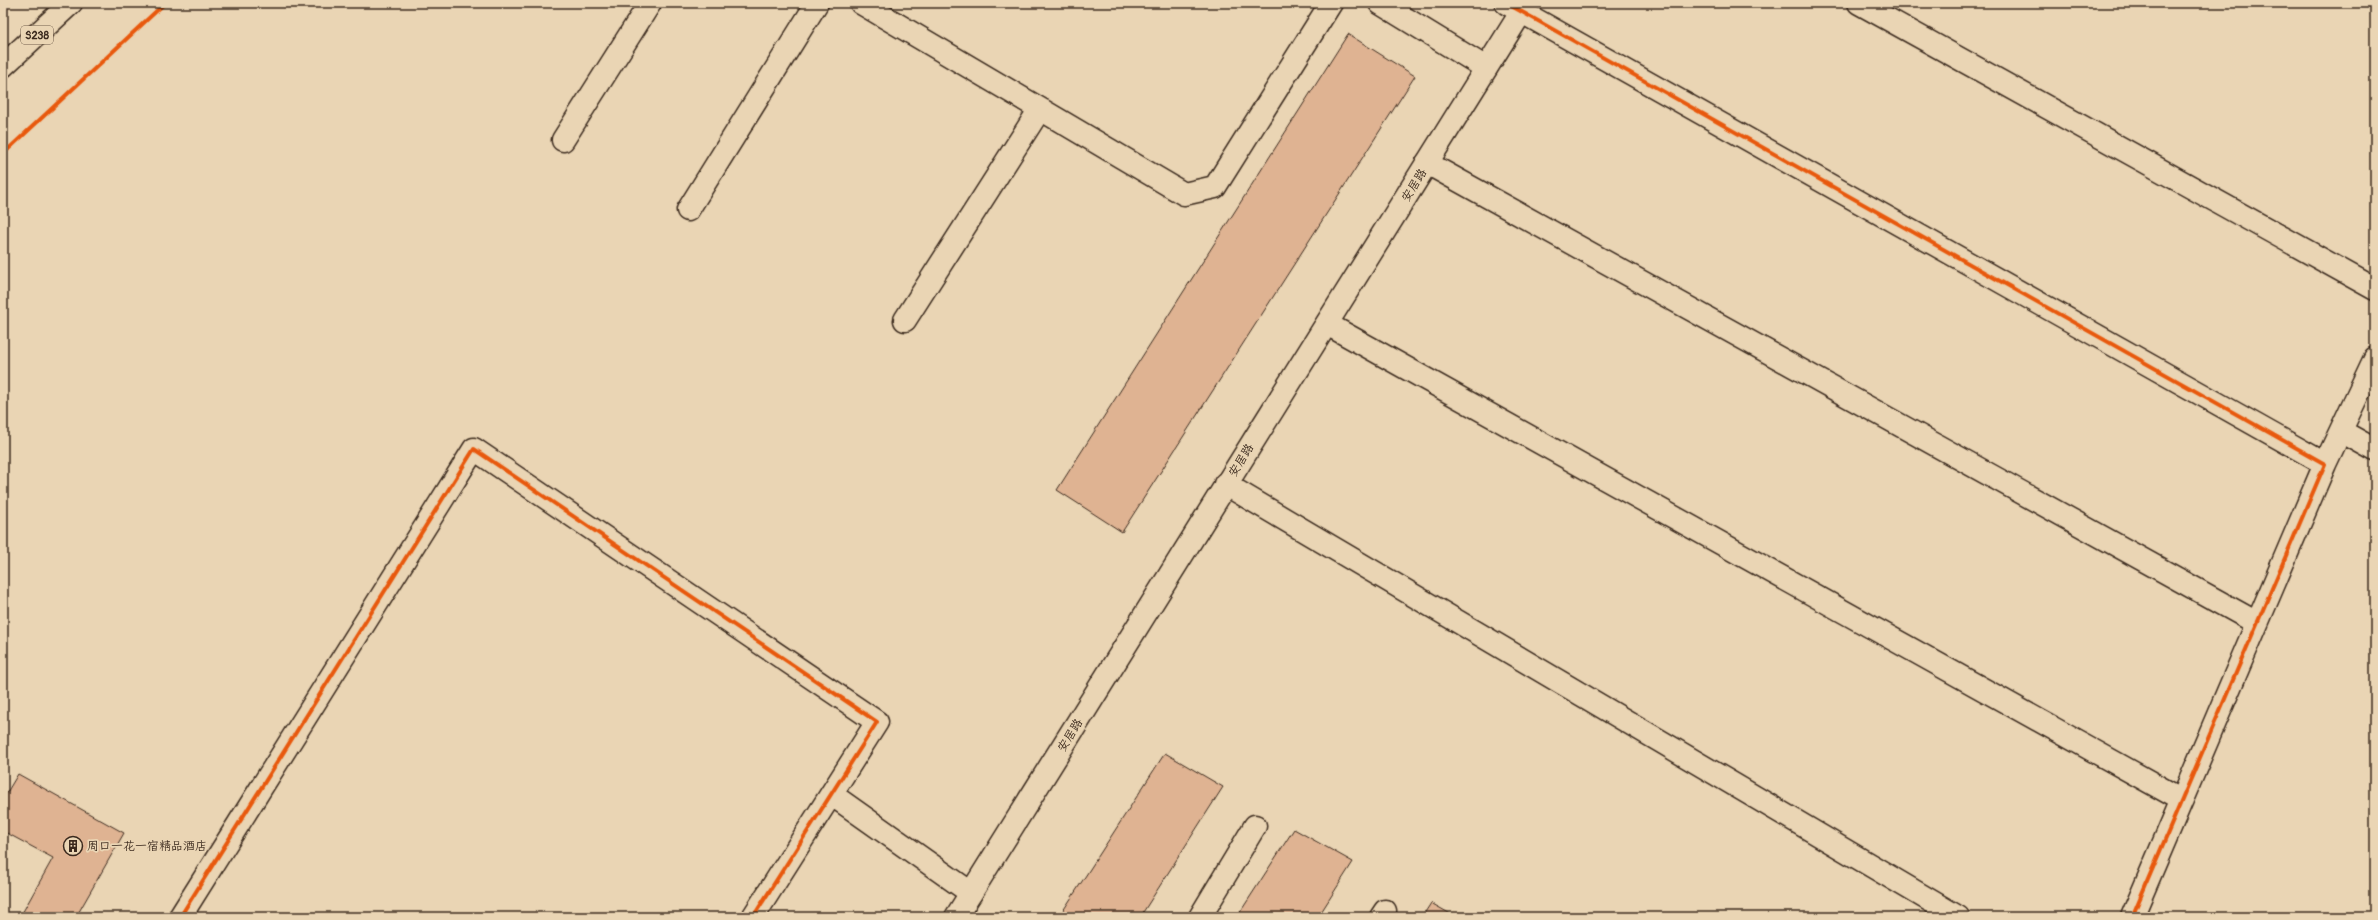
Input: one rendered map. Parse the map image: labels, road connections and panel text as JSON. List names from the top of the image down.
{
  "streets": {
    "street": ["S238", "安居路"]
  },
  "places": {
    "building": ["周口一花一宿精品酒店"]
  }
}
